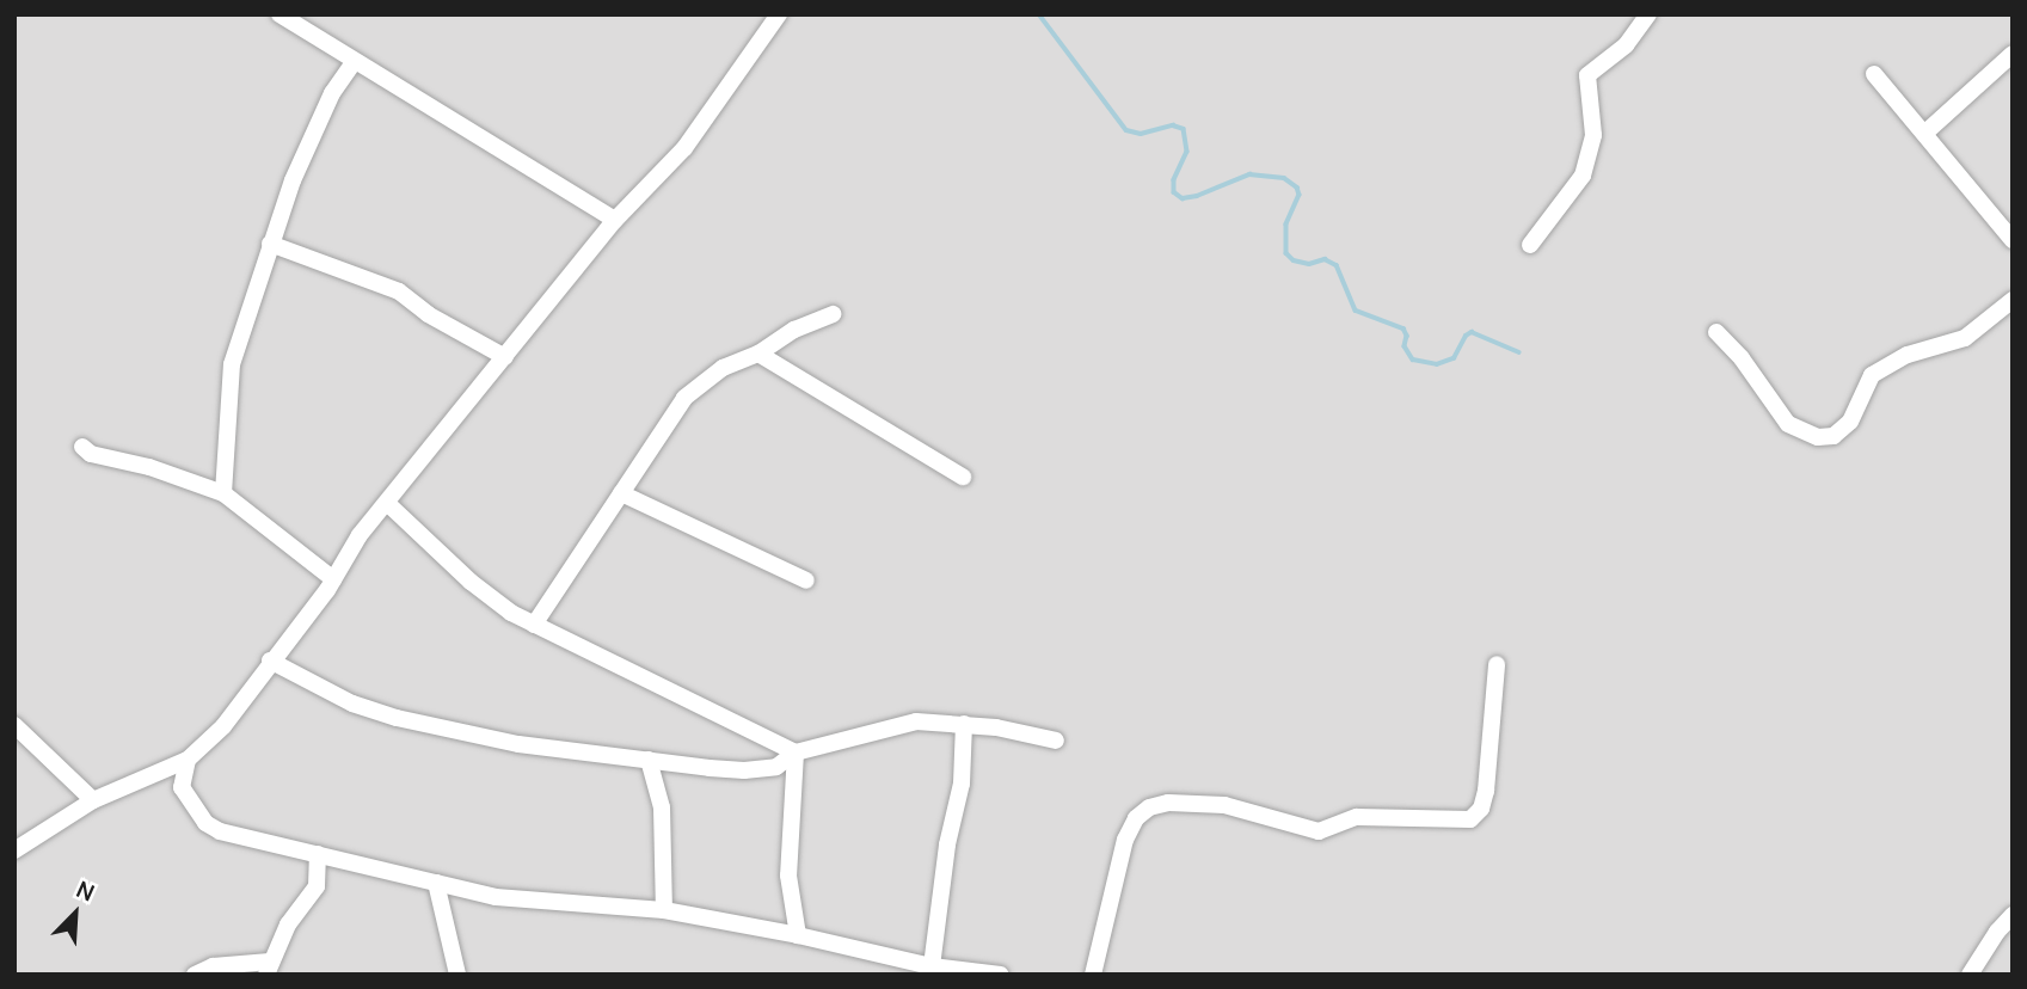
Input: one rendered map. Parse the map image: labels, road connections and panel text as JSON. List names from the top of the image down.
{
  "north": "top right"
}
